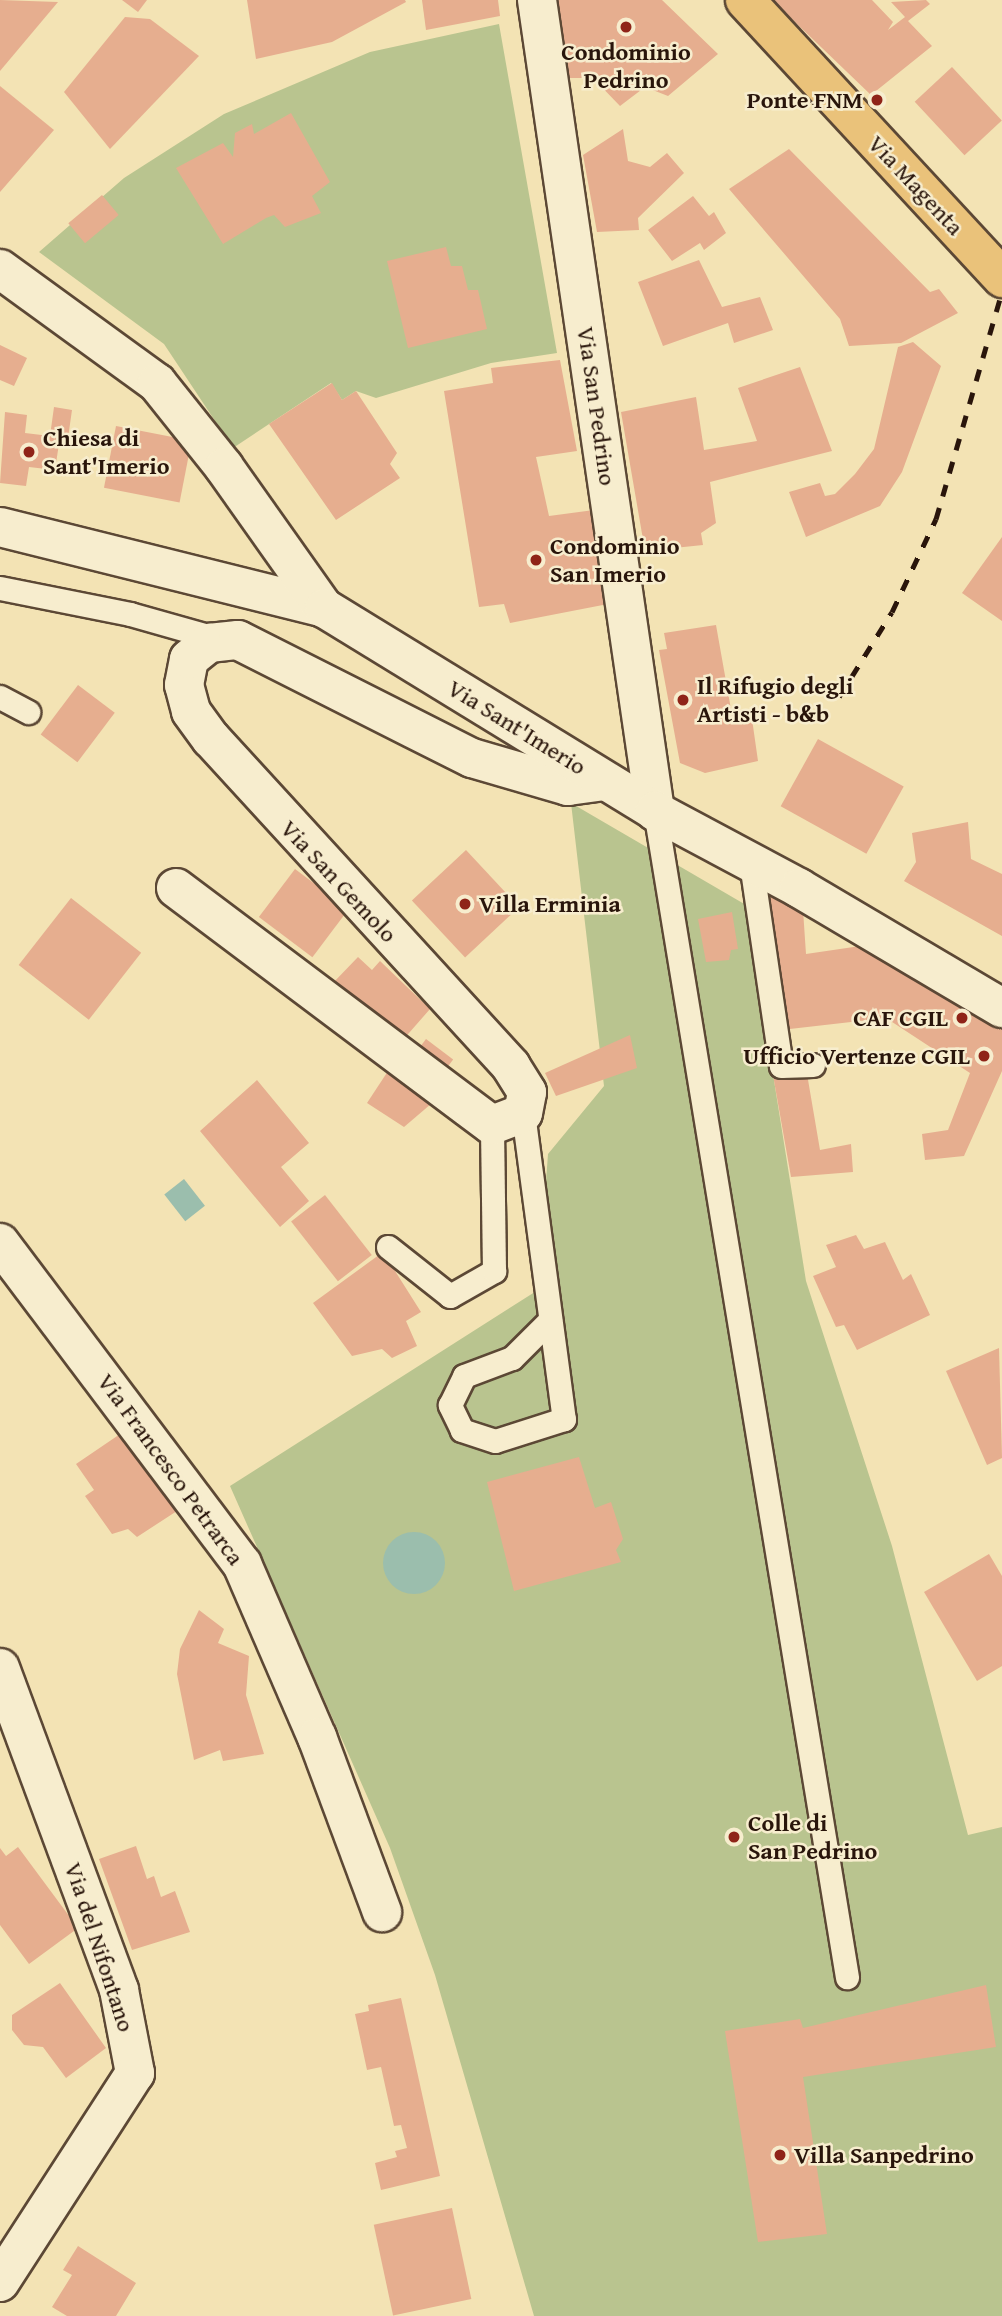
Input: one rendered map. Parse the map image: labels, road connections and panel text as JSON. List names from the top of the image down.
{
  "streets": {
    "main road": ["Via Magenta"],
    "street": [
      "Via San Pedrino",
      "Via Sant'Imerio",
      "Via San Gemolo",
      "Via Francesco Petrarca",
      "Via del Nifontano"
    ]
  },
  "crossings": [
    ["Via San Pedrino", "Via Sant'Imerio"]
  ],
  "places": [
    "Condominio Pedrino",
    "Ponte FNM",
    "Chiesa di Sant'Imerio",
    "Condominio San Imerio",
    "Il Rifugio degli Artisti - b&b",
    "Villa Erminia",
    "CAF CGIL",
    "Ufficio Vertenze CGIL",
    "Colle di San Pedrino",
    "Villa Sanpedrino"
  ]
}
